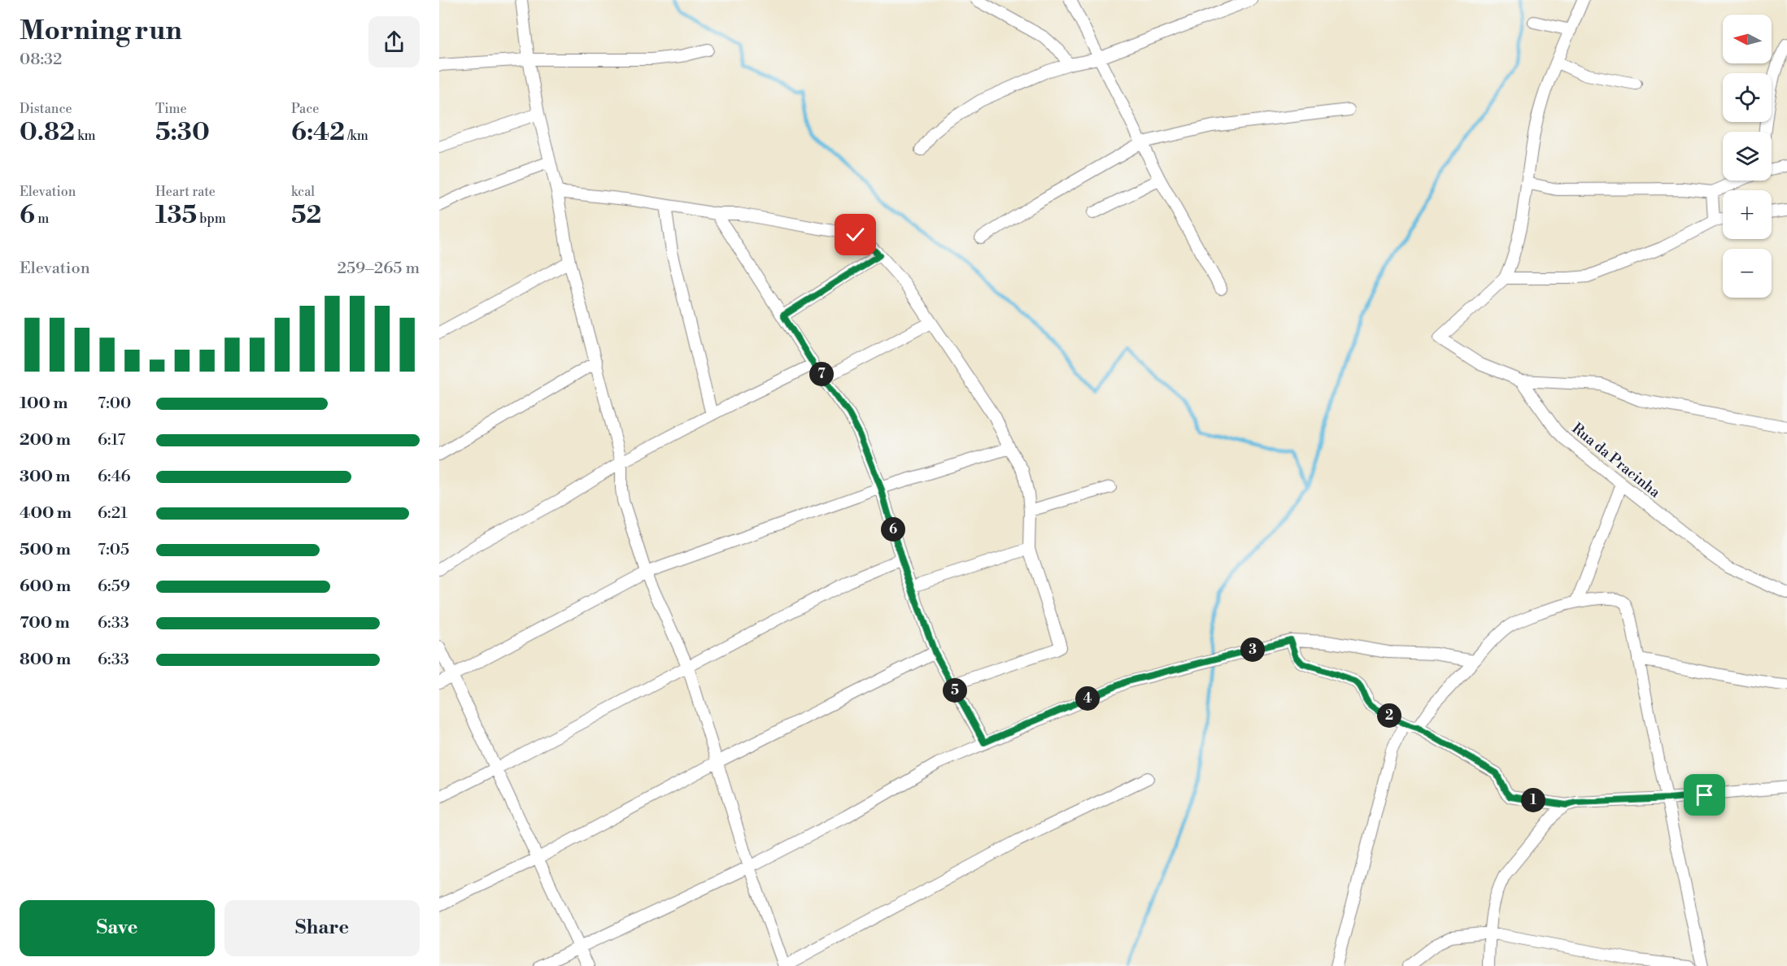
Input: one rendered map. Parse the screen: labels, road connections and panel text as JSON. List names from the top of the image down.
{
  "streets": {
    "street": ["Rua da Pracinha"]
  },
  "north": "left",
  "page": {
    "heading": ["Morning run", "08:32"],
    "map_buttons": ["+", "−"],
    "stats": [
      ["Distance", "0.82 km"],
      ["Time", "5:30"],
      ["Pace", "6:42 /km"],
      ["Elevation", "6 m"],
      ["Heart rate", "135 bpm"],
      ["kcal", "52"]
    ],
    "chart": ["Elevation", "259–265 m"],
    "pins": [
      "7",
      "6",
      "3",
      "5",
      "4",
      "2",
      "1"
    ],
    "list": [
      {
        "name": "100 m",
        "note": "7:00"
      },
      {
        "name": "200 m",
        "note": "6:17"
      },
      {
        "name": "300 m",
        "note": "6:46"
      },
      {
        "name": "400 m",
        "note": "6:21"
      },
      {
        "name": "500 m",
        "note": "7:05"
      },
      {
        "name": "600 m",
        "note": "6:59"
      },
      {
        "name": "700 m",
        "note": "6:33"
      },
      {
        "name": "800 m",
        "note": "6:33"
      }
    ],
    "buttons": ["Save", "Share"]
  }
}
